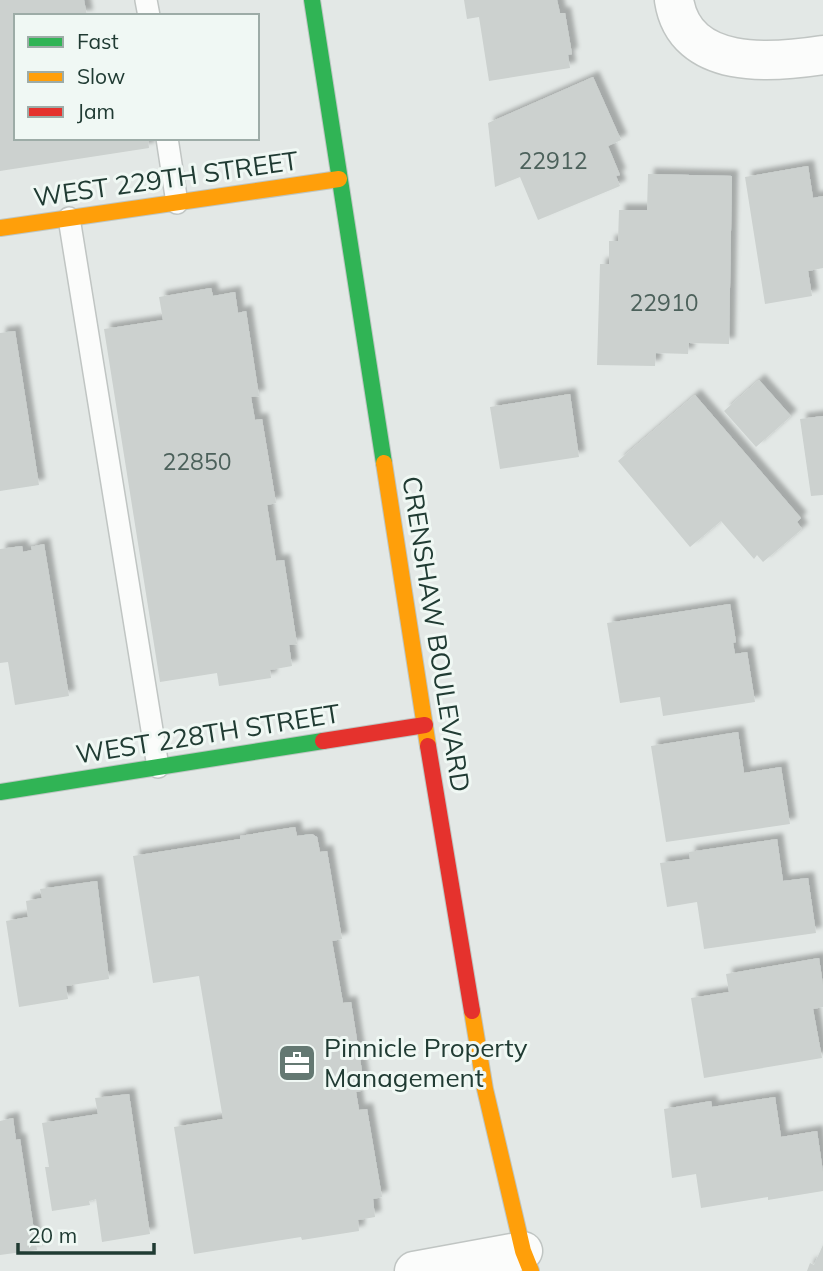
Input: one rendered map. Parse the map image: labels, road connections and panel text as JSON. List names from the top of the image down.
{
  "streets": {
    "main road": ["WEST 229TH STREET", "CRENSHAW BOULEVARD", "WEST 228TH STREET"]
  },
  "crossings": [
    ["WEST 229TH STREET", "CRENSHAW BOULEVARD"],
    ["CRENSHAW BOULEVARD", "WEST 228TH STREET"]
  ],
  "places": {
    "office": ["Pinnicle Property Management"]
  },
  "house_numbers": ["22912", "22910", "22850"],
  "legend": ["Fast", "Slow", "Jam"],
  "scale_bar": "20 m"
}
